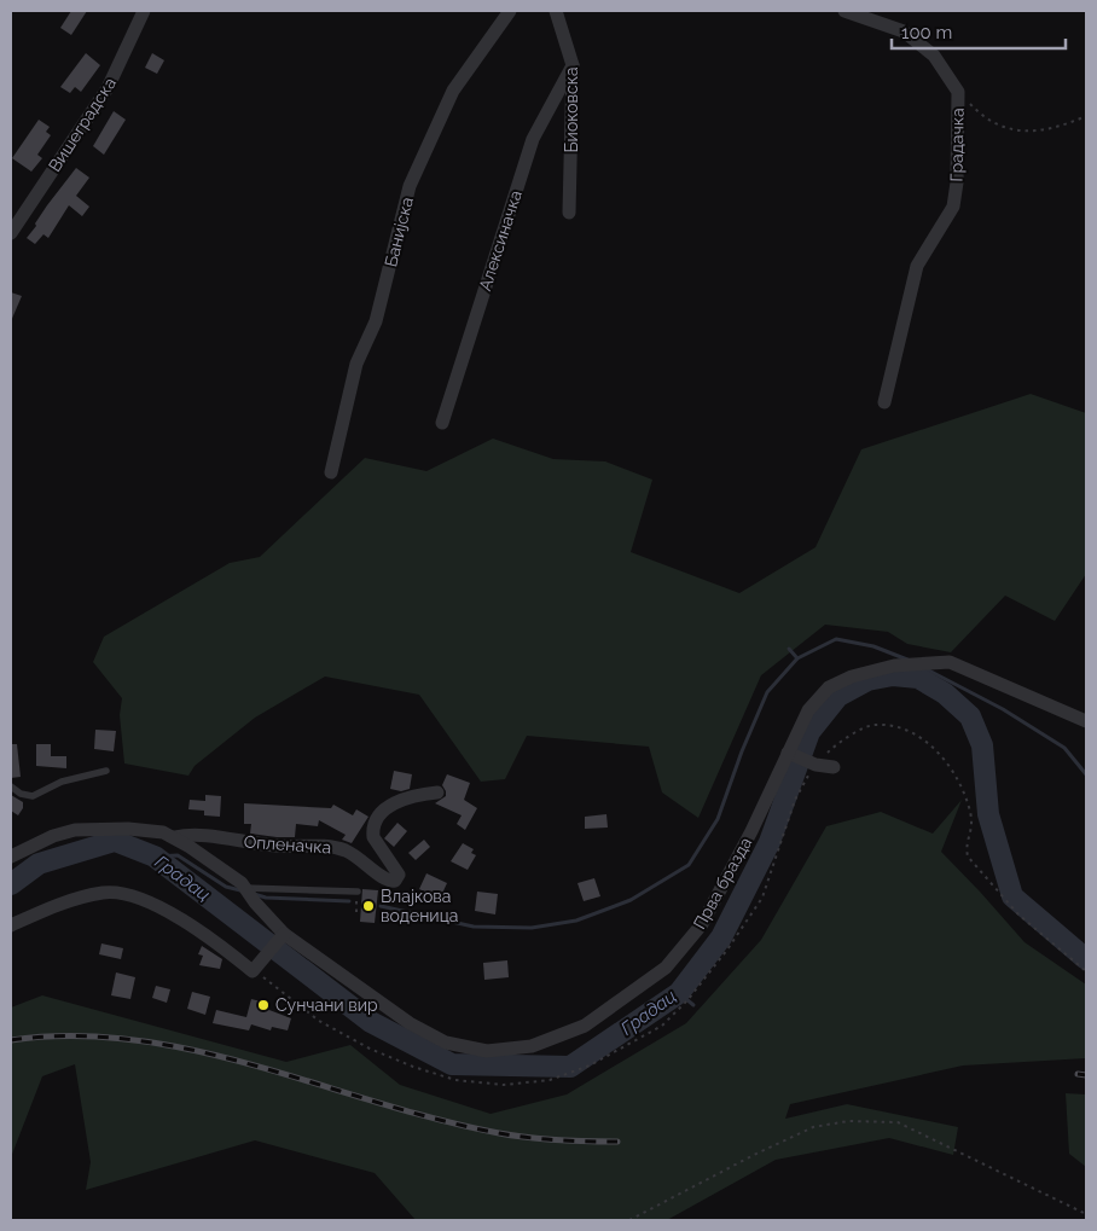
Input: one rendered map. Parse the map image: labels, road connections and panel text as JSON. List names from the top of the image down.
{
  "streets": {
    "street": [
      "Биоковска",
      "Вишеградска",
      "Градачка",
      "Банијска",
      "Алексиначка",
      "Опленачка",
      "Прва бразда"
    ]
  },
  "crossings": [
    ["Биоковска", "Алексиначка"],
    ["Опленачка", "Прва бразда"]
  ],
  "water": ["Градац"],
  "places": ["Влајкова воденица", "Сунчани вир"],
  "scale_bar": "100 m"
}
